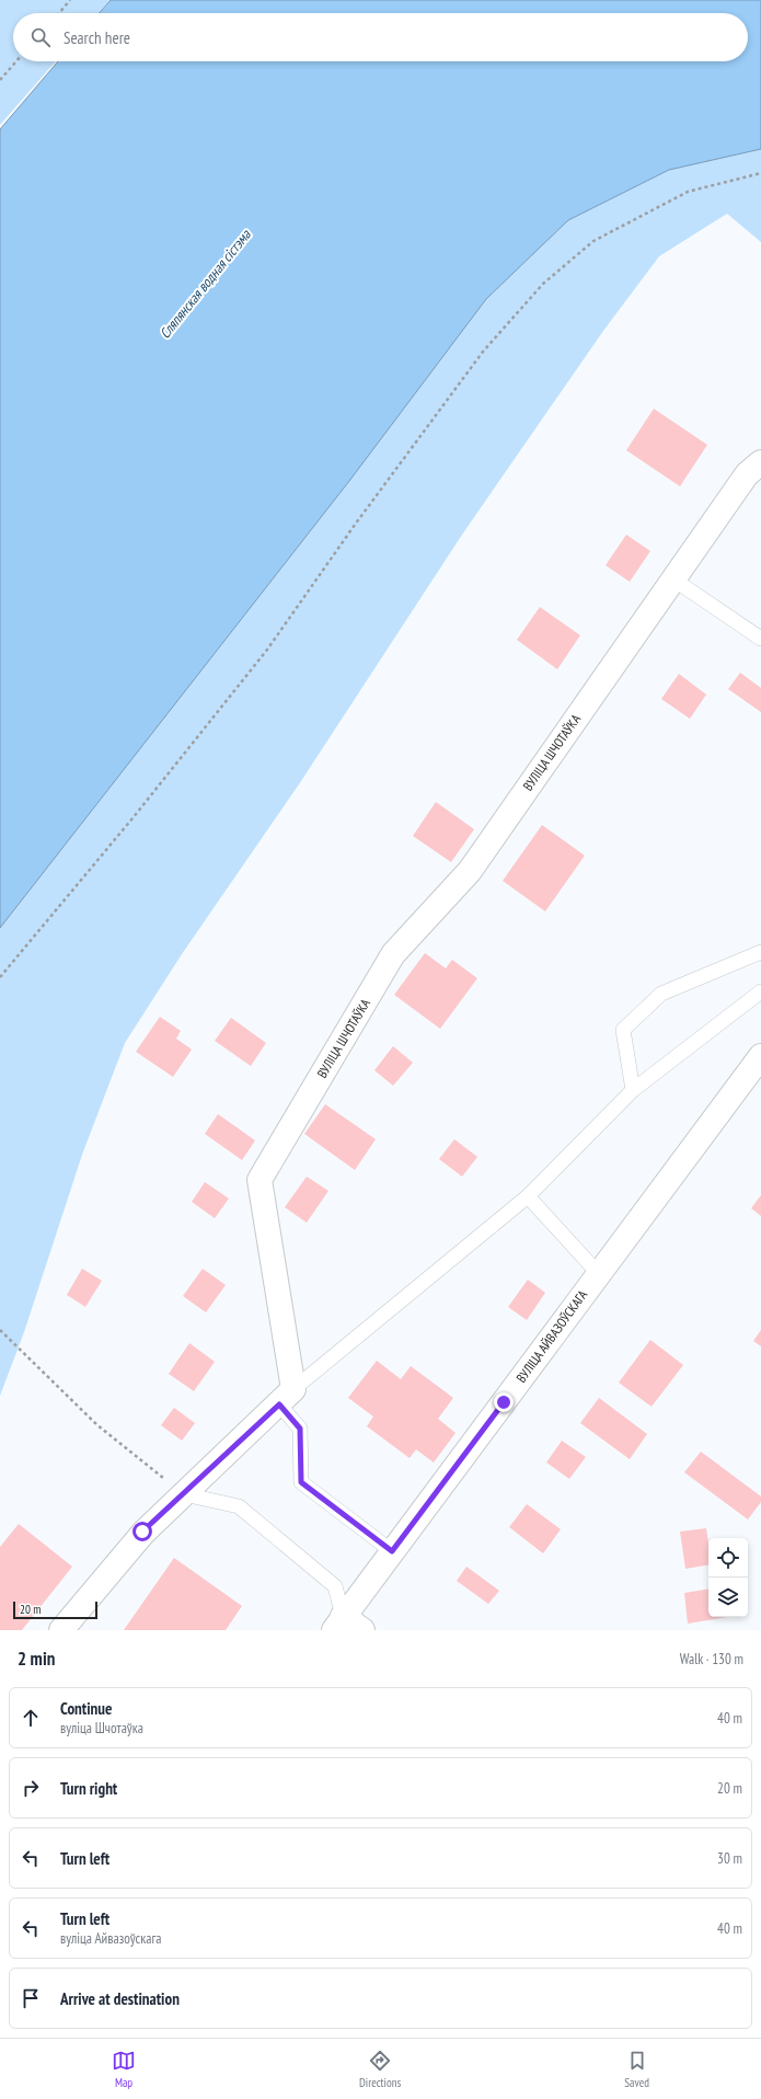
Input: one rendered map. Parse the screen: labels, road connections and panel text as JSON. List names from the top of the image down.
{
  "streets": {
    "street": ["ВУЛІЦА ШЧОТАЎКА", "ВУЛІЦА АЙВАЗОЎСКАГА"]
  },
  "water": ["Сляпянская водная сістэма"],
  "scale_bar": "20 m",
  "page": {
    "search": "Search here",
    "scale": "20 m",
    "heading": ["2 min", "Walk · 130 m"],
    "list": [
      ["Continue", "вуліца Шчотаўка", "40 m"],
      ["Turn right", "20 m"],
      ["Turn left", "30 m"],
      ["Turn left", "вуліца Айвазоўскага", "40 m"],
      "Arrive at destination"
    ],
    "nav": ["Map", "Directions", "Saved"]
  }
}
